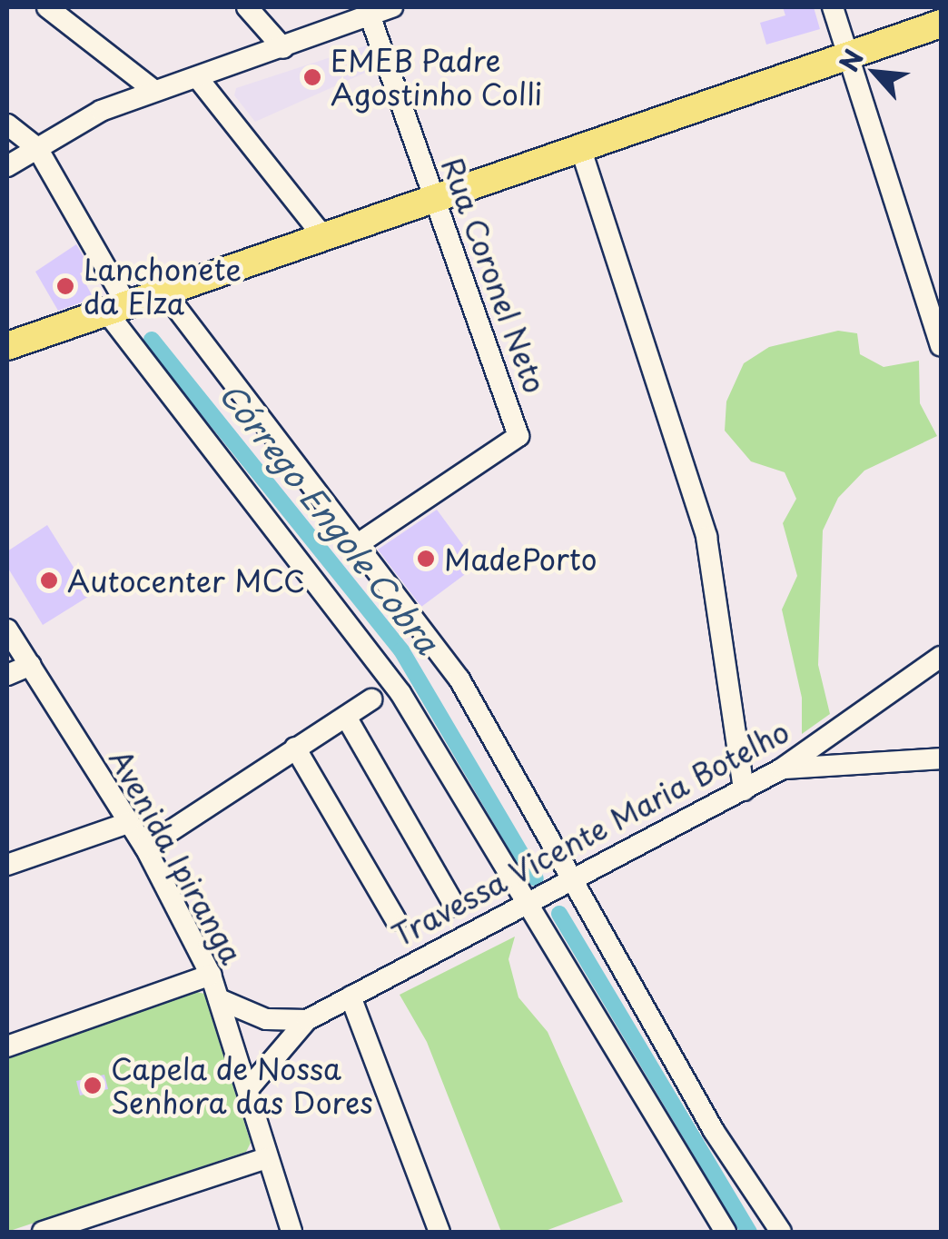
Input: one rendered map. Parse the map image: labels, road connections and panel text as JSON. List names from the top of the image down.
{
  "streets": {
    "street": ["Rua Coronel Neto", "Travessa Vicente Maria Botelho", "Avenida Ipiranga"]
  },
  "crossings": [
    ["Travessa Vicente Maria Botelho", "Avenida Ipiranga"]
  ],
  "water": ["Córrego Engole Cobra"],
  "places": [
    "EMEB Padre Agostinho Colli",
    "Lanchonete da Elza",
    "MadePorto",
    "Autocenter MCC",
    "Capela de Nossa Senhora das Dores"
  ],
  "north": "top left"
}
